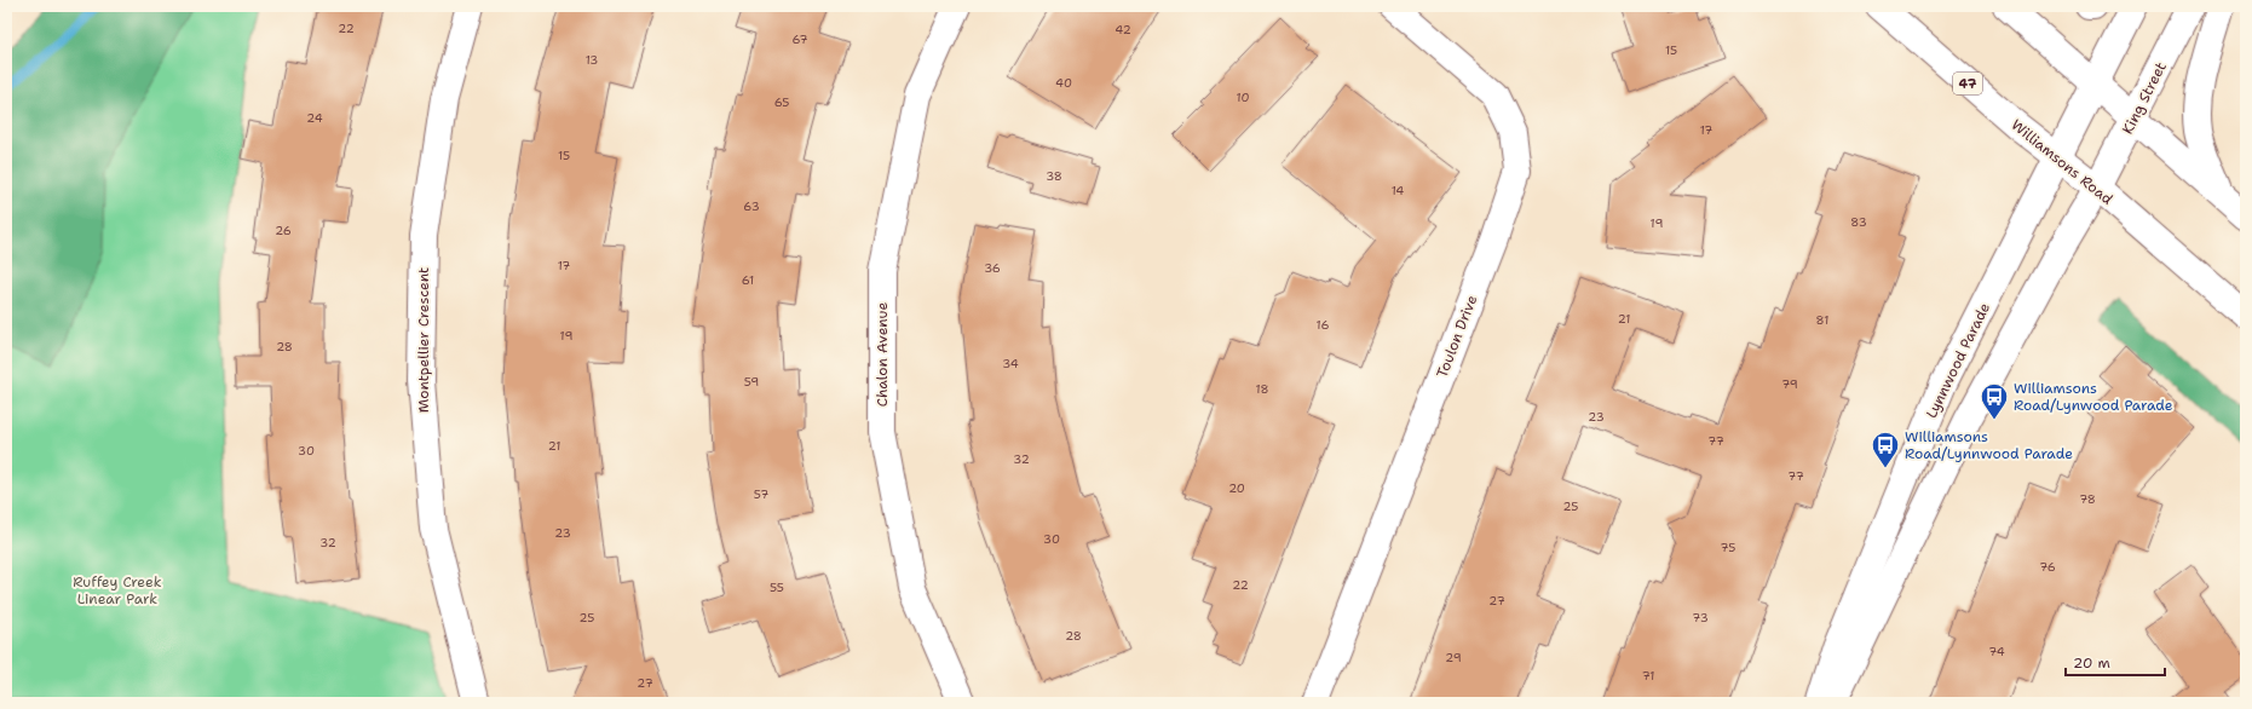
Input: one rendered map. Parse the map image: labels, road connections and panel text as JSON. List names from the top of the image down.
{
  "streets": {
    "main road": [
      "47",
      "King Street",
      "Williamsons Road",
      "Toulon Drive",
      "Montpellier Crescent",
      "Chalon Avenue",
      "Lynnwood Parade"
    ]
  },
  "crossings": [
    ["King Street", "Williamsons Road"],
    ["Williamsons Road", "Lynnwood Parade"]
  ],
  "parks": ["Ruffey Creek Linear Park"],
  "places": {
    "bus stop": ["Williamsons Road/Lynwood Parade", "Williamsons Road/Lynnwood Parade"]
  },
  "house_numbers": [
    "22",
    "42",
    "67",
    "15",
    "13",
    "40",
    "10",
    "65",
    "24",
    "17",
    "15",
    "38",
    "14",
    "63",
    "83",
    "19",
    "26",
    "17",
    "36",
    "61",
    "21",
    "81",
    "16",
    "19",
    "28",
    "34",
    "59",
    "79",
    "18",
    "23",
    "77",
    "21",
    "30",
    "32",
    "77",
    "20",
    "57",
    "78",
    "25",
    "23",
    "30",
    "32",
    "75",
    "76",
    "22",
    "55",
    "27",
    "25",
    "73",
    "28",
    "74",
    "29",
    "71",
    "27"
  ],
  "scale_bar": "20 m"
}
